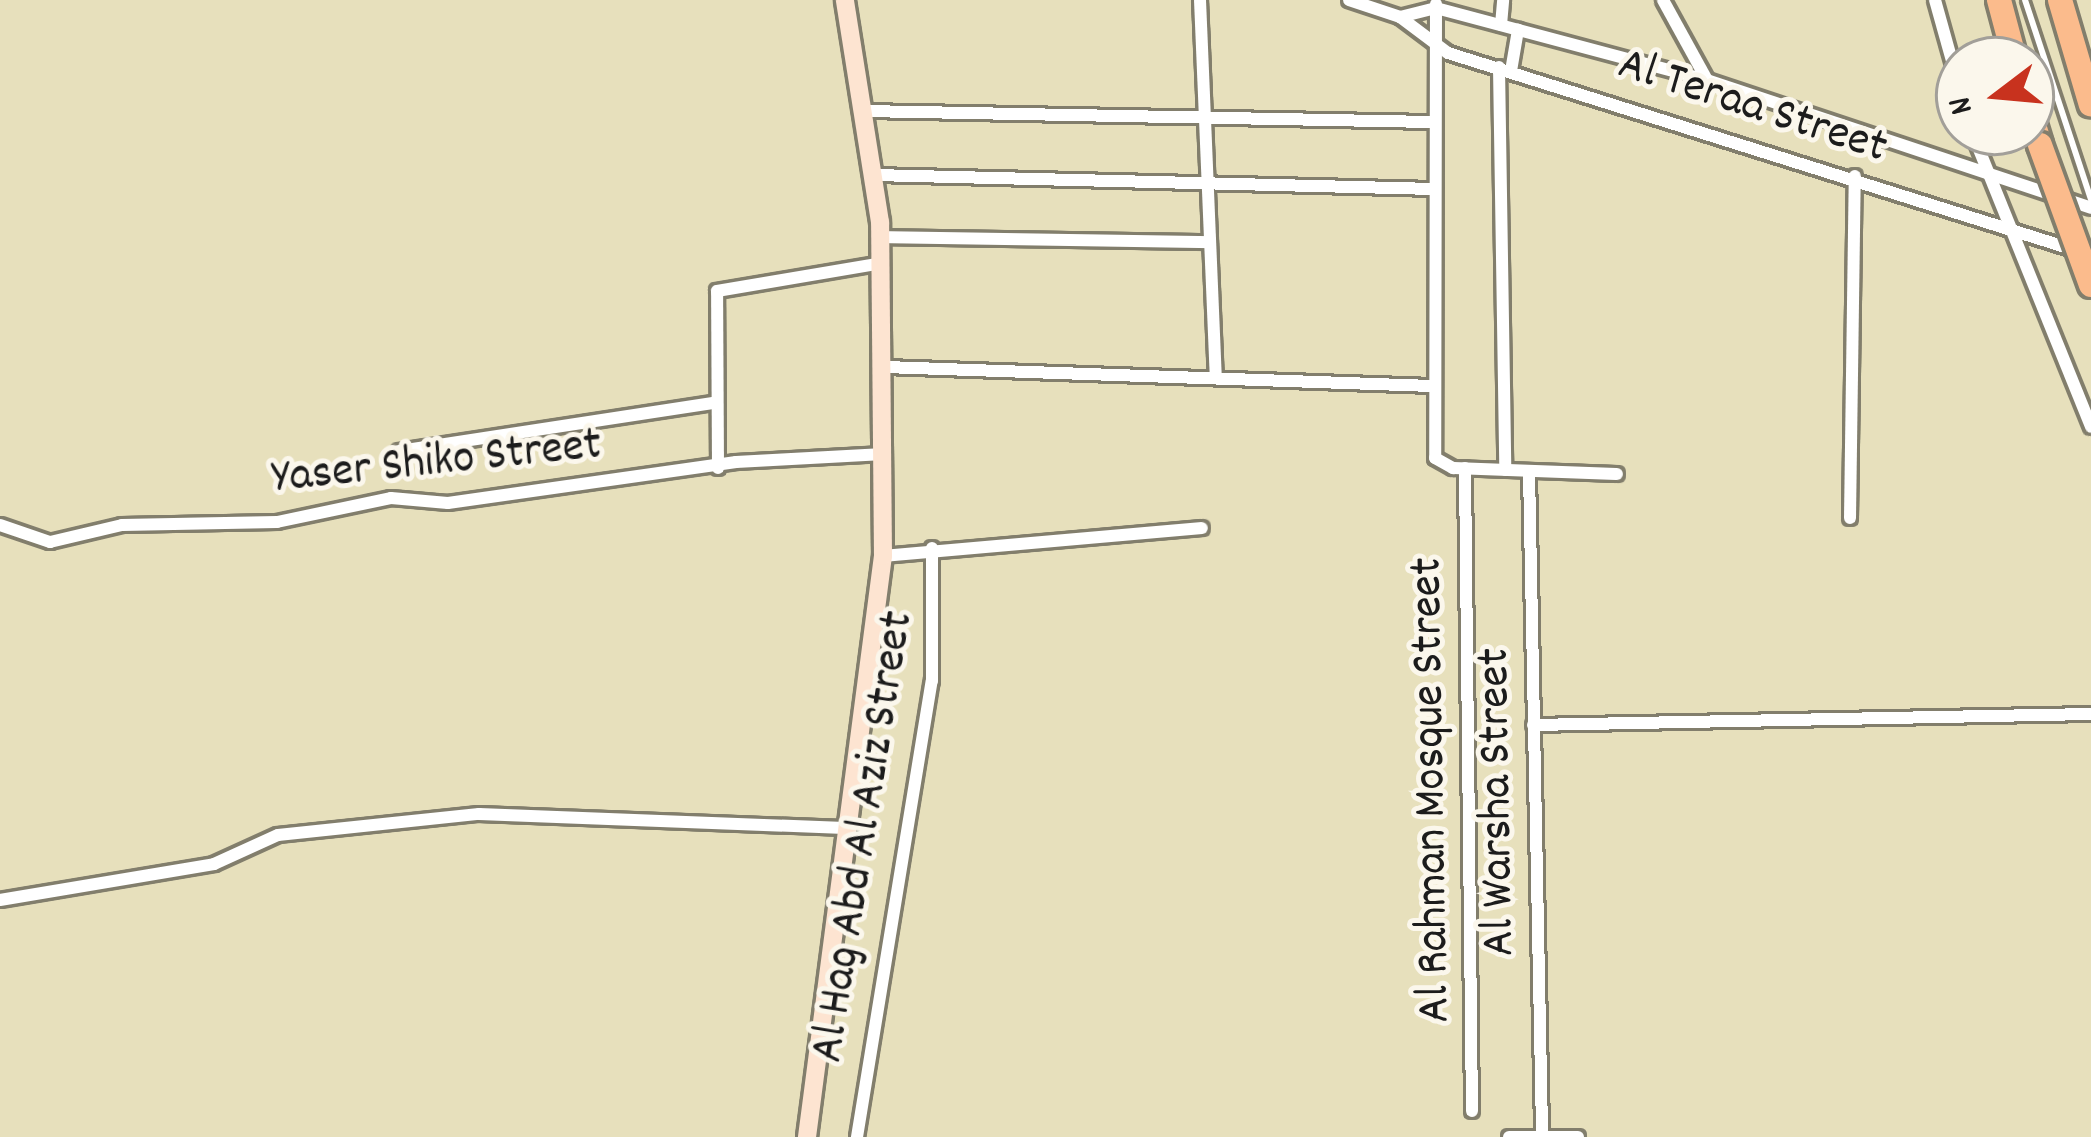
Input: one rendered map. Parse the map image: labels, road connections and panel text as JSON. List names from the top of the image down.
{
  "streets": {
    "street": [
      "Al Teraa Street",
      "Yaser Shiko Street",
      "Al Rahman Mosque Street",
      "Al Warsha Street",
      "Al Hag Abd Al Aziz Street"
    ]
  },
  "north": "left"
}
